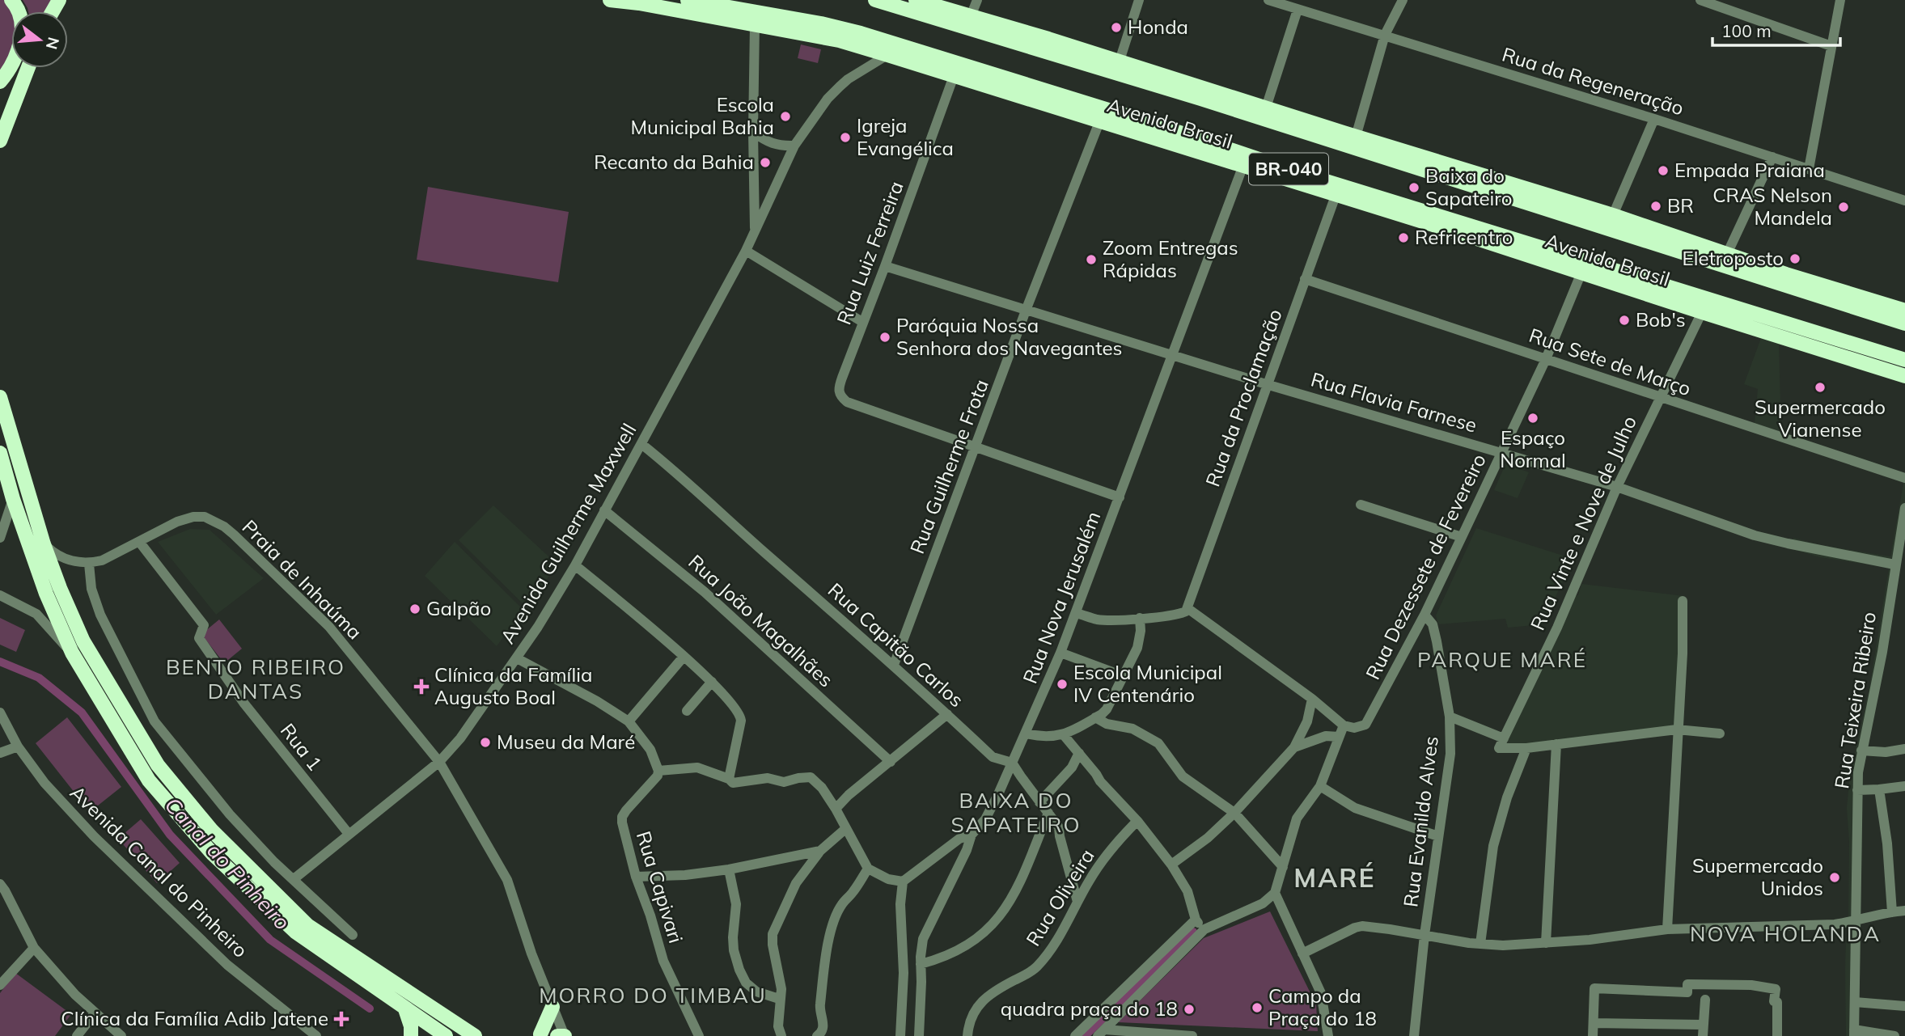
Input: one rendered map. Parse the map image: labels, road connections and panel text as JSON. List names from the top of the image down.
{
  "streets": {
    "highway": ["Avenida Brasil", "BR-040"],
    "street": [
      "Rua da Regeneração",
      "Rua Luiz Ferreira",
      "Rua Sete de Março",
      "Rua da Proclamação",
      "Rua Flavia Farnese",
      "Rua Guilherme Frota",
      "Rua Vinte e Nove de Julho",
      "Avenida Guilherme Maxwell",
      "Rua Dezessete de Fevereiro",
      "Praia de Inhaúma",
      "Rua Nova Jerusalém",
      "Rua João Magalhães",
      "Rua Capitão Carlos",
      "Rua Teixeira Ribeiro",
      "Rua 1",
      "Rua Evanildo Alves",
      "Avenida Canal do Pinheiro",
      "Rua Capivari",
      "Rua Oliveira"
    ]
  },
  "crossings": [
    ["Avenida Brasil", "Rua Luiz Ferreira"],
    ["Avenida Brasil", "Rua da Proclamação"],
    ["Avenida Brasil", "Rua Guilherme Frota"],
    ["Avenida Brasil", "Rua Vinte e Nove de Julho"],
    ["Avenida Brasil", "Avenida Guilherme Maxwell"],
    ["Avenida Brasil", "Rua Dezessete de Fevereiro"],
    ["Avenida Brasil", "Rua Nova Jerusalém"],
    ["Rua Luiz Ferreira", "Rua Flavia Farnese"],
    ["Rua Luiz Ferreira", "Rua Guilherme Frota"],
    ["Rua Sete de Março", "Rua da Proclamação"],
    ["Rua Sete de Março", "Rua Vinte e Nove de Julho"],
    ["Rua Sete de Março", "Rua Dezessete de Fevereiro"],
    ["Rua da Proclamação", "Rua Flavia Farnese"],
    ["Rua Flavia Farnese", "Rua Guilherme Frota"],
    ["Rua Flavia Farnese", "Rua Vinte e Nove de Julho"],
    ["Rua Flavia Farnese", "Rua Dezessete de Fevereiro"],
    ["Rua Flavia Farnese", "Rua Nova Jerusalém"],
    ["Rua Flavia Farnese", "Rua Teixeira Ribeiro"],
    ["Rua Guilherme Frota", "Rua Capitão Carlos"],
    ["Avenida Guilherme Maxwell", "Praia de Inhaúma"],
    ["Avenida Guilherme Maxwell", "Rua João Magalhães"],
    ["Avenida Guilherme Maxwell", "Rua Capitão Carlos"],
    ["Avenida Guilherme Maxwell", "Rua 1"],
    ["Rua Dezessete de Fevereiro", "Rua Evanildo Alves"],
    ["Praia de Inhaúma", "Rua 1"],
    ["Rua Nova Jerusalém", "Rua Capitão Carlos"]
  ],
  "districts": [
    "PARQUE MARÉ",
    "BENTO RIBEIRO DANTAS",
    "BAIXA DO SAPATEIRO",
    "MARÉ",
    "NOVA HOLANDA",
    "MORRO DO TIMBAU"
  ],
  "water": ["Canal do Pinheiro"],
  "places": {
    "other": [
      "Honda",
      "Escola Municipal Bahia",
      "Igreja Evangélica",
      "Recanto da Bahia",
      "Empada Praiana",
      "Baixa do Sapateiro",
      "BR",
      "CRAS Nelson Mandela",
      "Refricentro",
      "Eletroposto",
      "Zoom Entregas Rápidas",
      "Bob's",
      "Paróquia Nossa Senhora dos Navegantes",
      "Supermercado Vianense",
      "Espaço Normal",
      "Galpão",
      "Escola Municipal IV Centenário",
      "Museu da Maré",
      "Supermercado Unidos",
      "Campo da Praça do 18",
      "quadra praça do 18"
    ],
    "health": ["Clínica da Família Augusto Boal", "Clínica da Família Adib Jatene"]
  },
  "scale_bar": "100 m",
  "north": "right"
}
